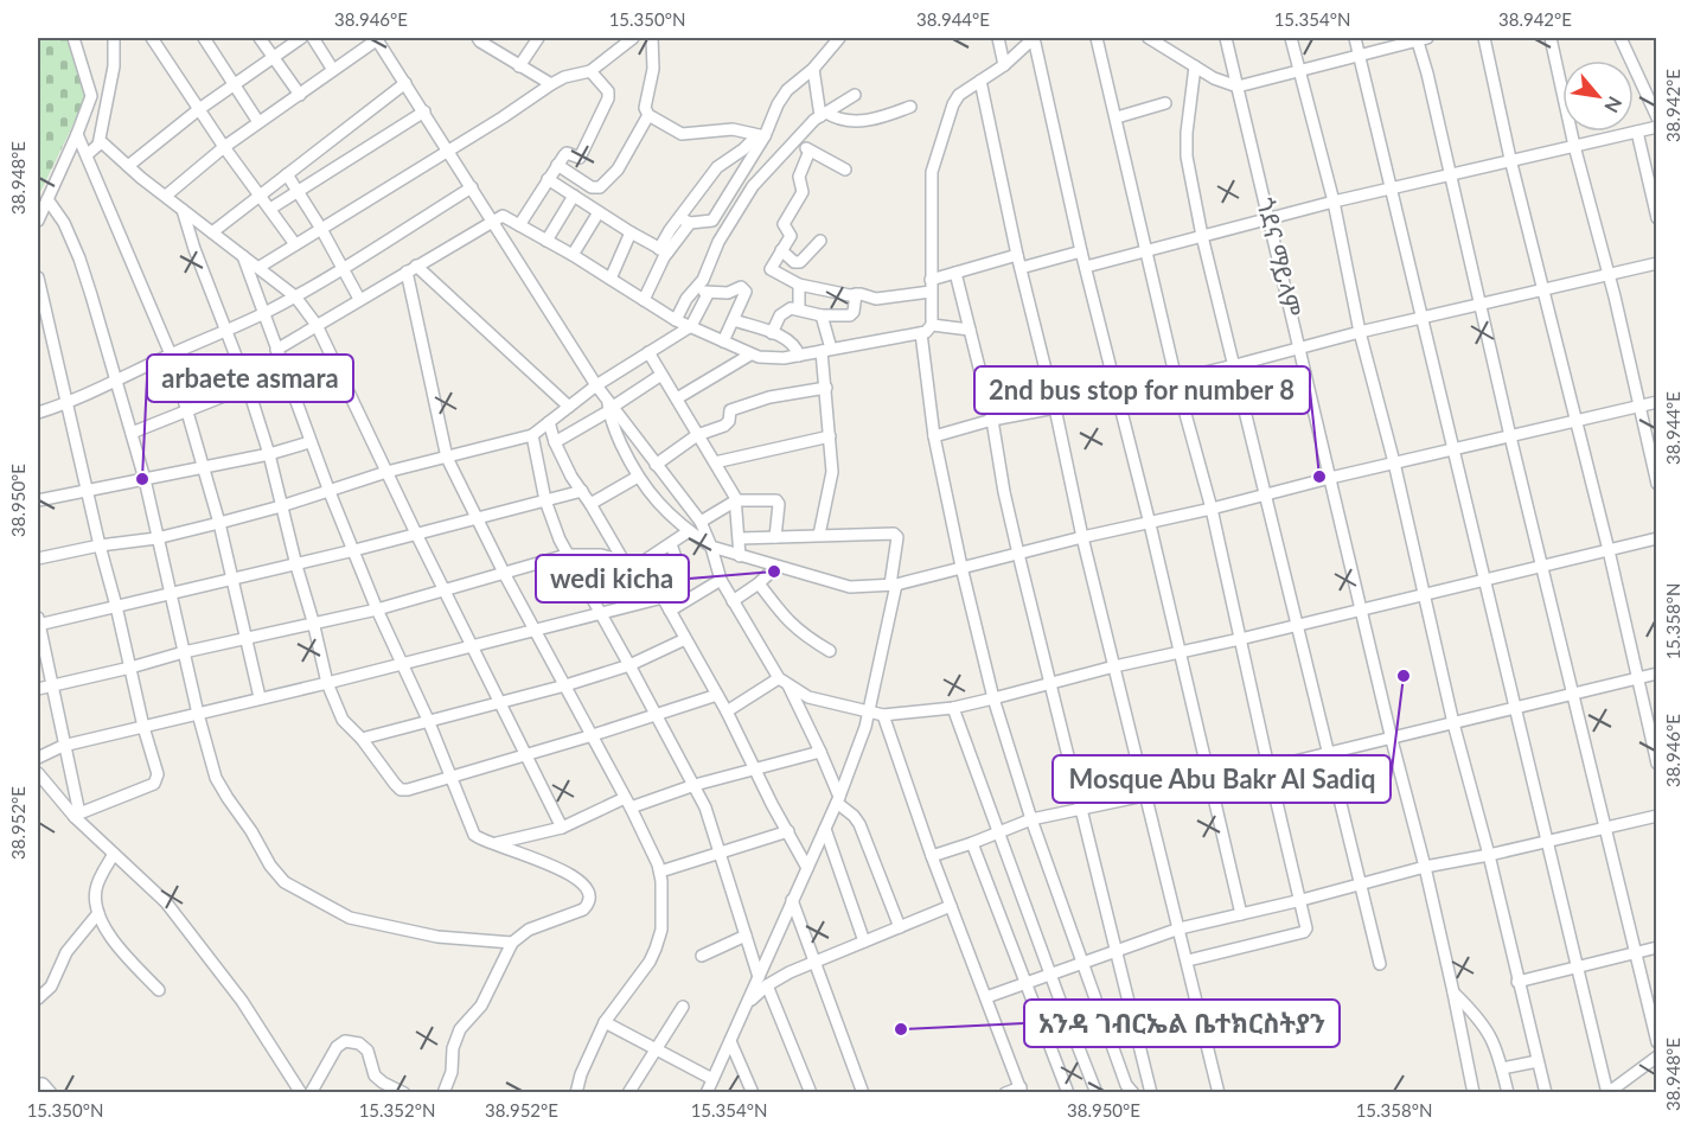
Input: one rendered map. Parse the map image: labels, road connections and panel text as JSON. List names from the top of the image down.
{
  "streets": {
    "street": ["ጎደና ማይላም"]
  },
  "places": [
    "2nd bus stop for number 8",
    "arbaete asmara",
    "wedi kicha",
    "Mosque Abu Bakr Al Sadiq",
    "አንዳ ገብርኤል ቤተክርስትያን"
  ],
  "north": "bottom right",
  "coordinates": [
    "38.946°E",
    "15.350°N",
    "38.944°E",
    "15.354°N",
    "38.942°E",
    "38.948°E",
    "38.950°E",
    "15.358°N",
    "38.952°E",
    "15.352°N"
  ]
}
